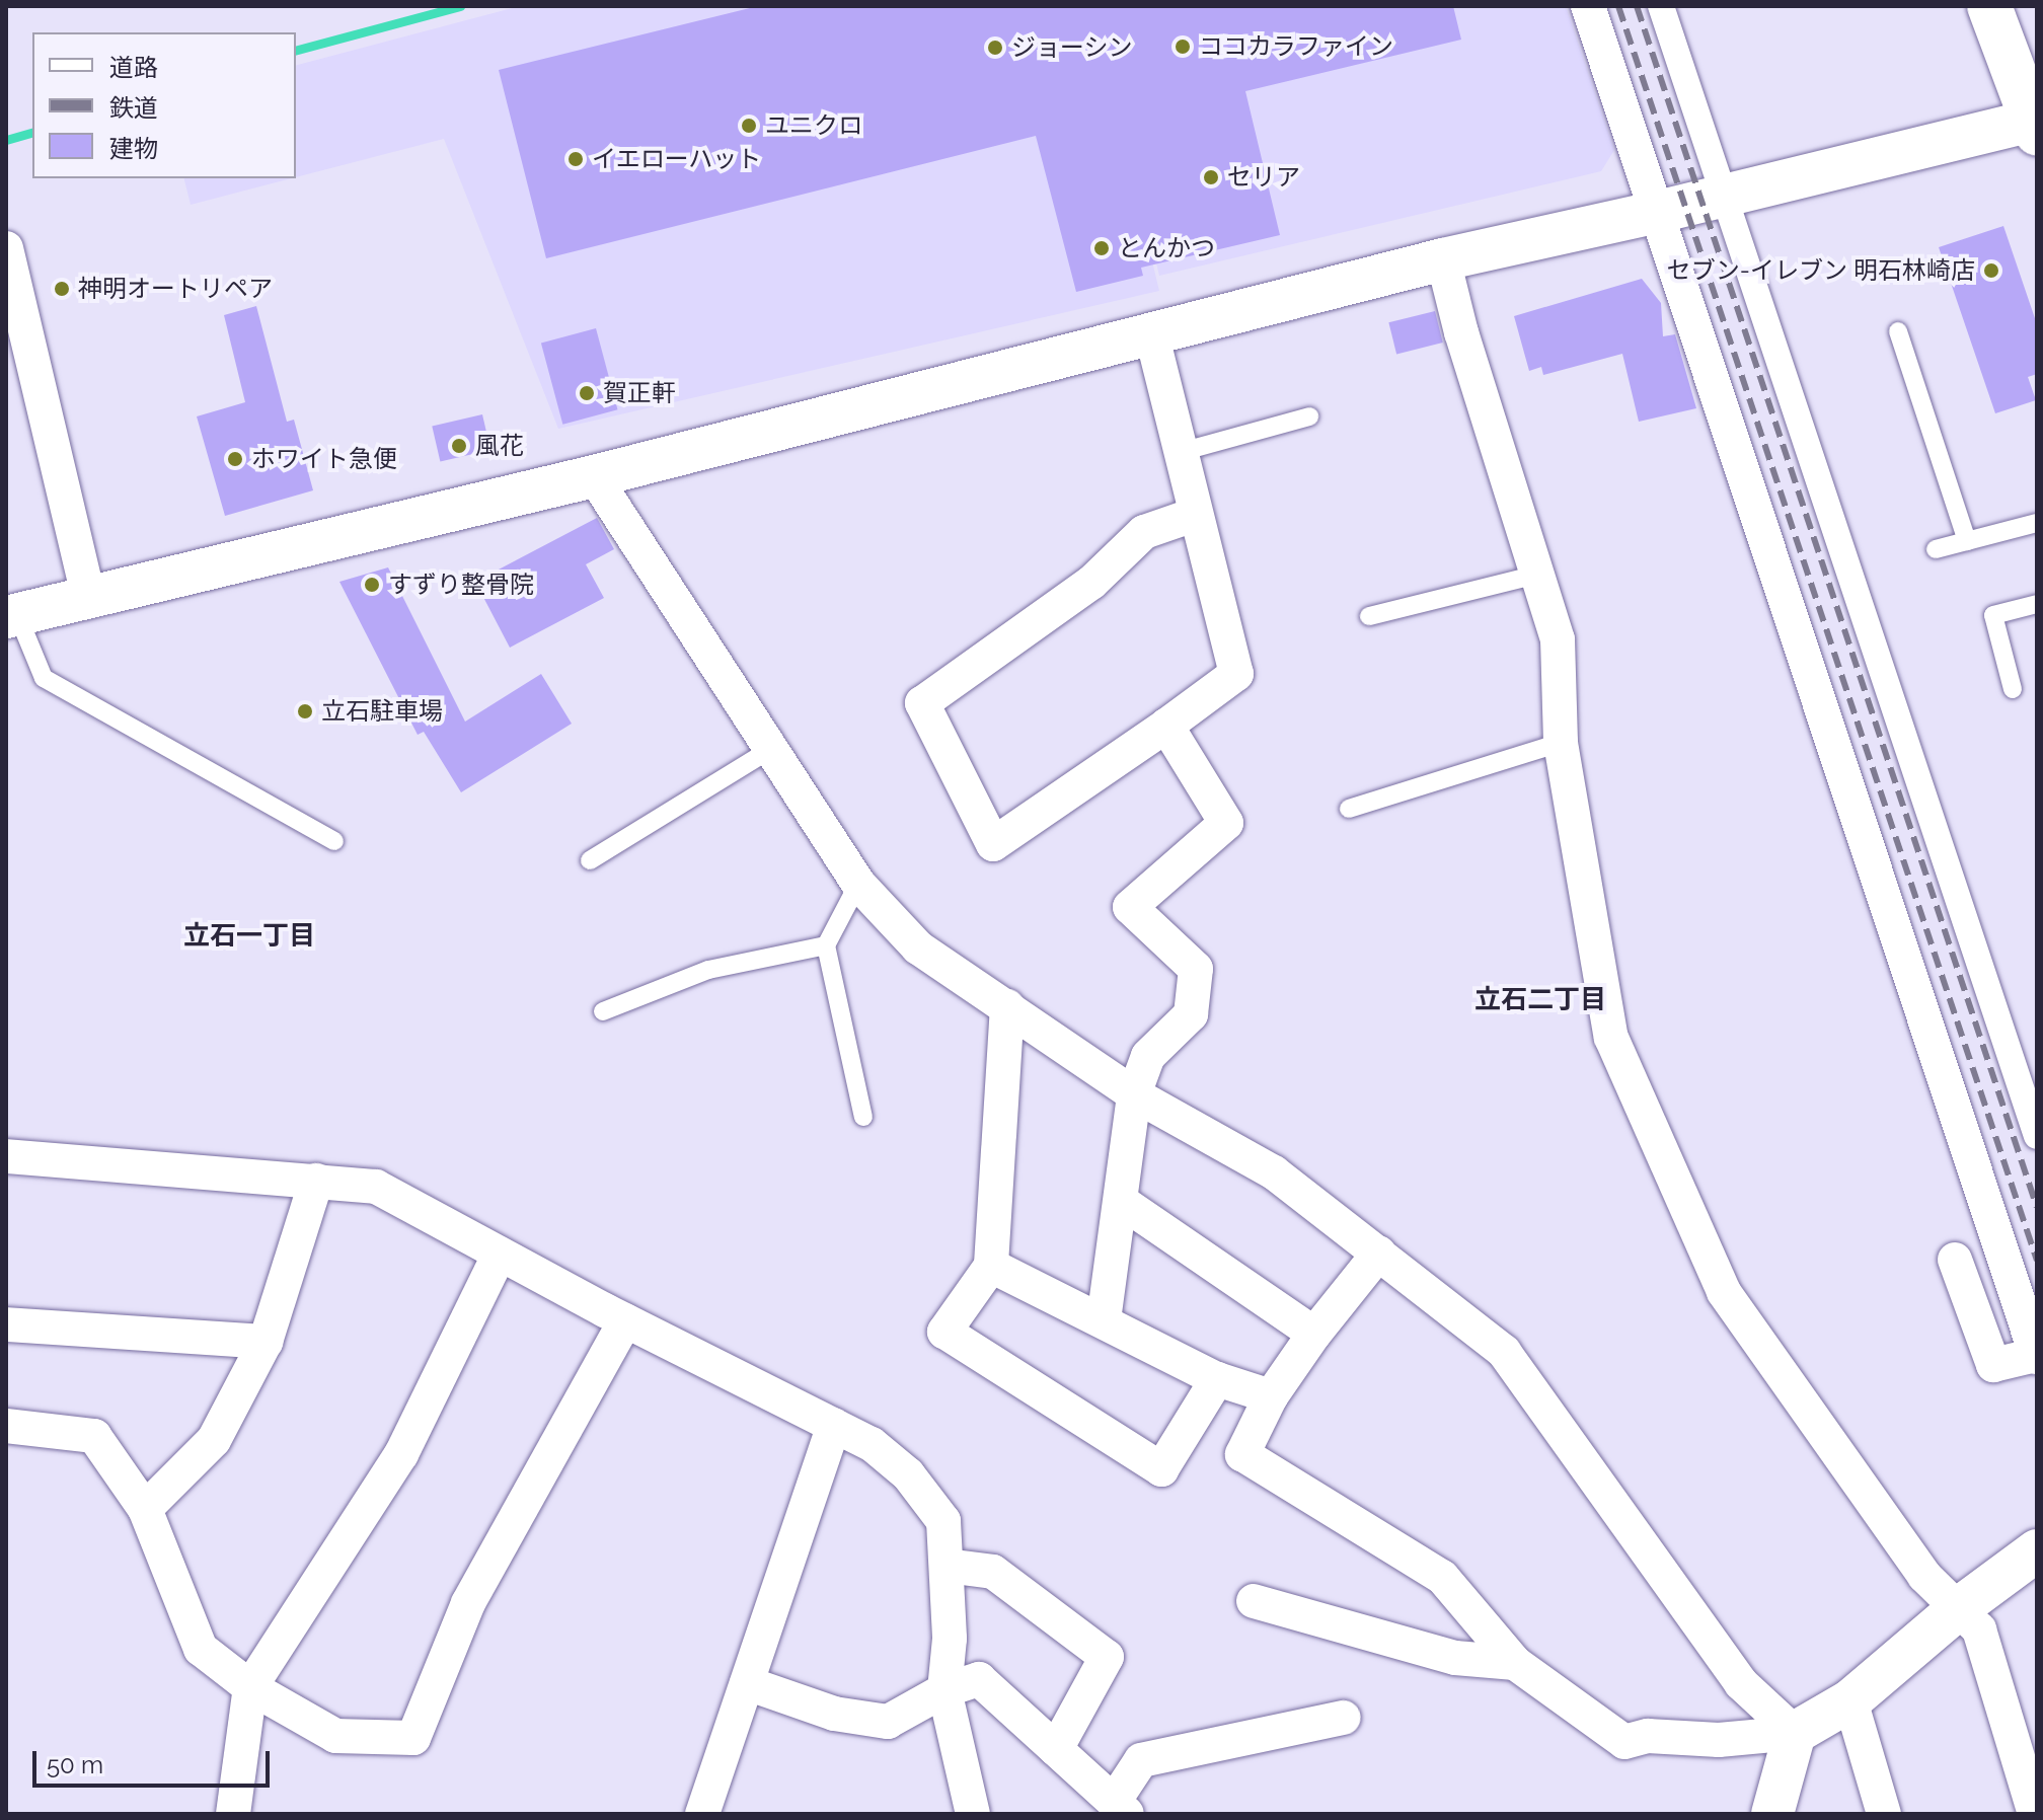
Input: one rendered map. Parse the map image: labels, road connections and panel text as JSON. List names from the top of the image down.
{
  "districts": ["立石一丁目", "立石二丁目"],
  "places": [
    "ココカラファイン",
    "ジョーシン",
    "ユニクロ",
    "イエローハット",
    "セリア",
    "とんかつ",
    "セブン-イレブン 明石林崎店",
    "神明オートリペア",
    "賀正軒",
    "風花",
    "ホワイト急便",
    "すずり整骨院",
    "立石駐車場"
  ],
  "legend": ["道路", "鉄道", "建物"],
  "scale_bar": "50 m"
}
